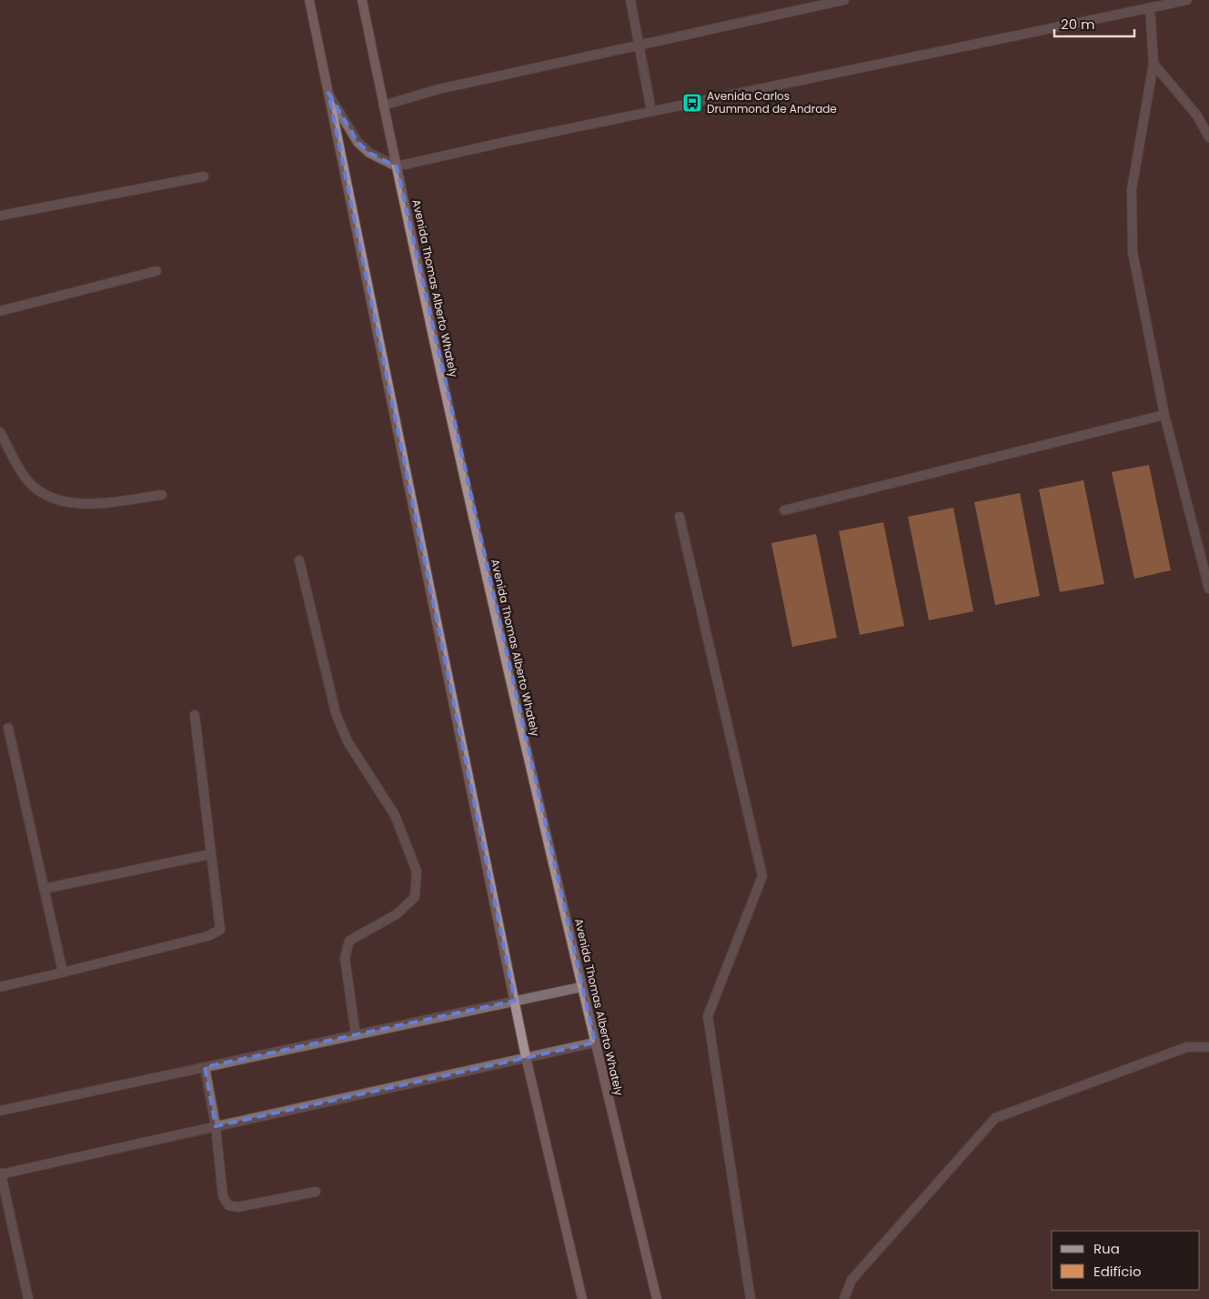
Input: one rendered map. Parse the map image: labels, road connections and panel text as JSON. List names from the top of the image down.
{
  "streets": {
    "main road": ["Avenida Thomas Alberto Whately"]
  },
  "places": {
    "bus stop": ["Avenida Carlos Drummond de Andrade"]
  },
  "legend": ["Rua", "Edifício"],
  "scale_bar": "20 m"
}
